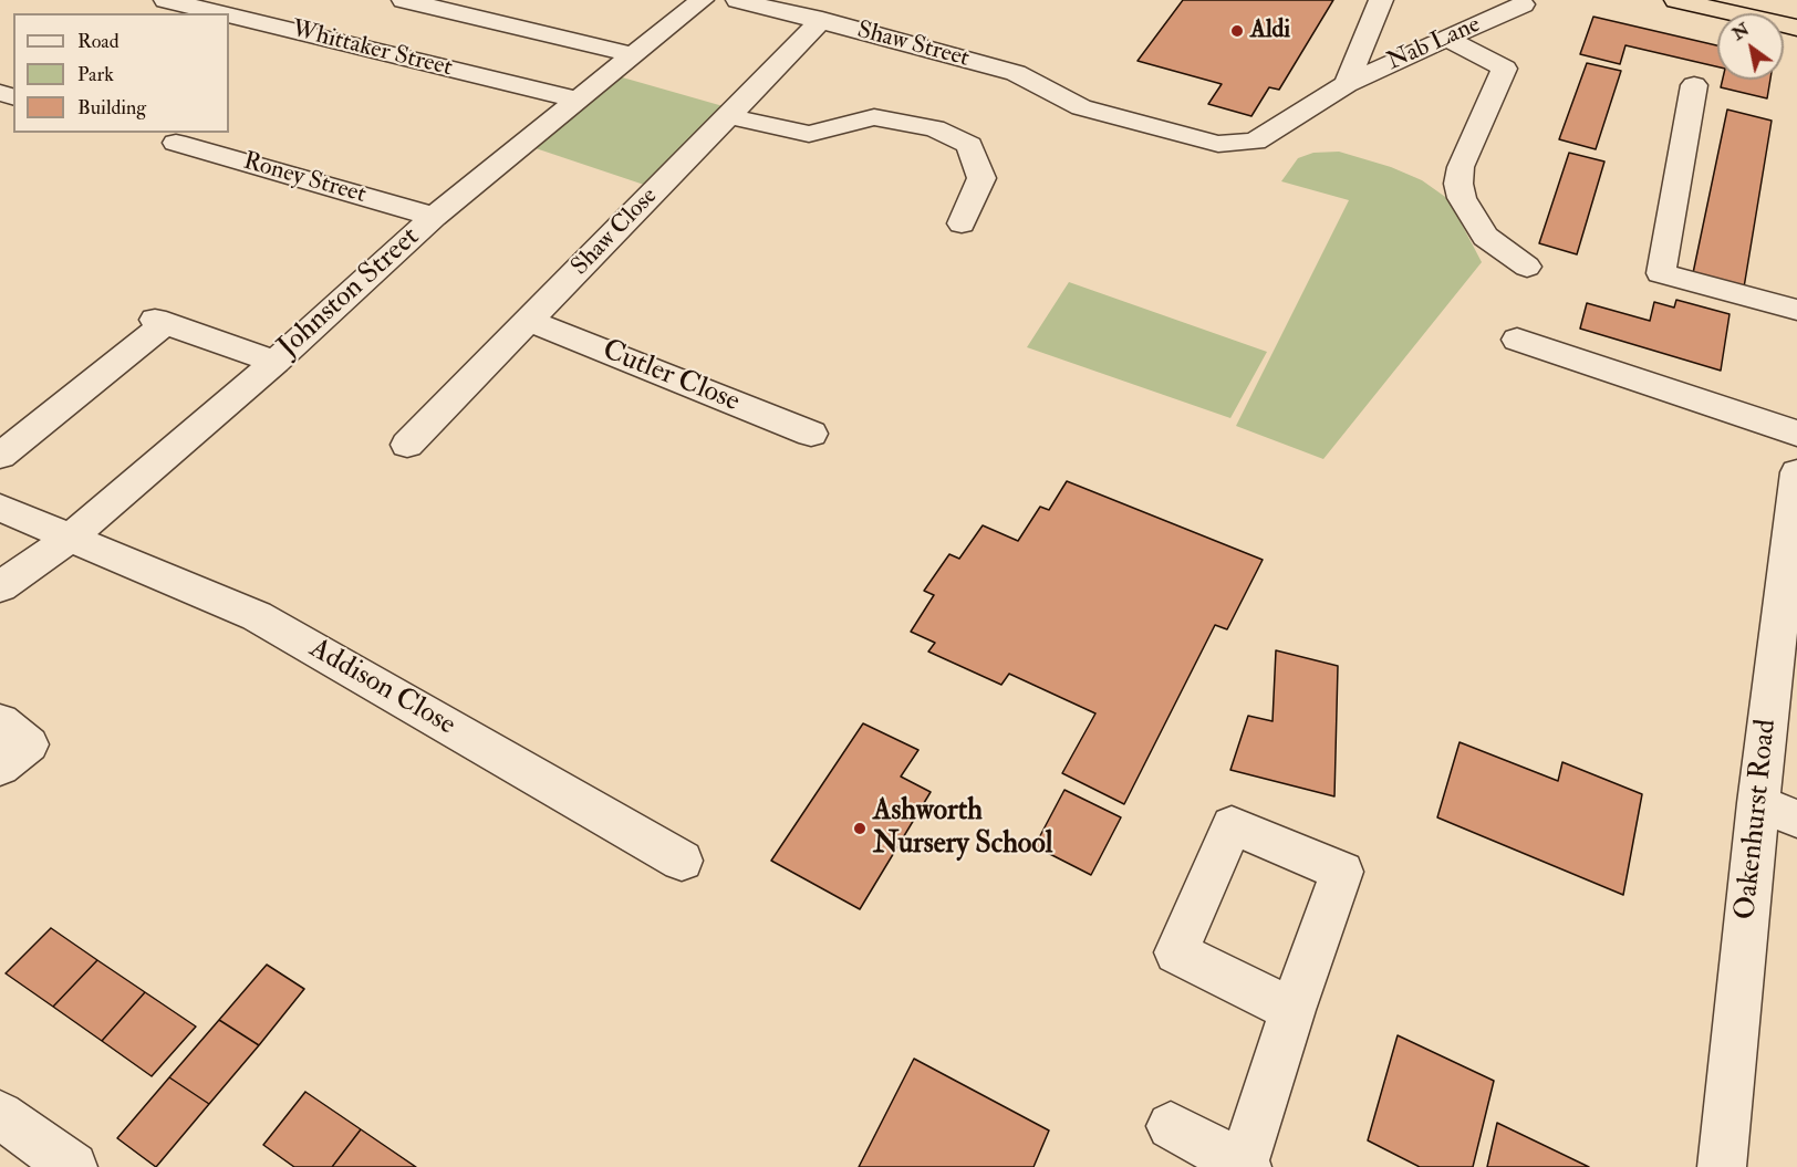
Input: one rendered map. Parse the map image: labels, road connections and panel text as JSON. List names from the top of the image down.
{
  "streets": {
    "street": [
      "Nab Lane",
      "Shaw Street",
      "Whittaker Street",
      "Roney Street",
      "Shaw Close",
      "Johnston Street",
      "Cutler Close",
      "Addison Close",
      "Oakenhurst Road"
    ]
  },
  "crossings": [
    ["Nab Lane", "Shaw Street"],
    ["Shaw Street", "Shaw Close"],
    ["Whittaker Street", "Johnston Street"],
    ["Roney Street", "Johnston Street"],
    ["Shaw Close", "Cutler Close"],
    ["Johnston Street", "Addison Close"]
  ],
  "places": ["Aldi", "Ashworth Nursery School"],
  "legend": ["Road", "Park", "Building"],
  "north": "top left"
}
